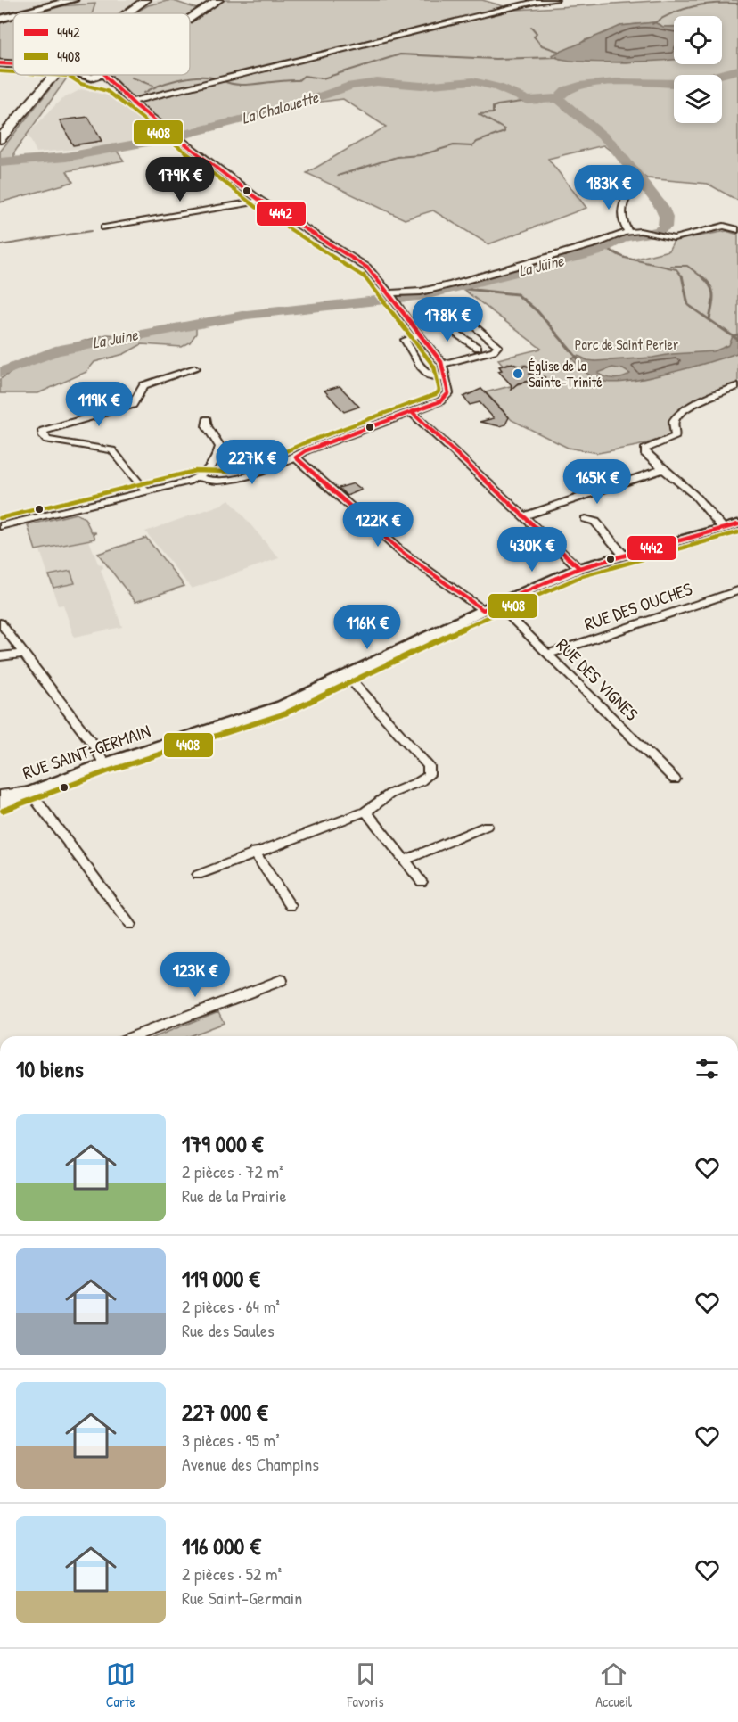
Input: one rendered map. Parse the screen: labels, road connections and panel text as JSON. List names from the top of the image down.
{
  "streets": {
    "main road": ["RUE SAINT-GERMAIN"],
    "street": ["RUE DES OUCHES", "RUE DES VIGNES"]
  },
  "crossings": [
    ["RUE DES OUCHES", "RUE DES VIGNES"],
    ["RUE DES VIGNES", "RUE SAINT-GERMAIN"]
  ],
  "water": ["La Chalouette", "La Juine"],
  "parks": ["Parc de Saint Perier"],
  "places": ["Église de la Sainte-Trinité"],
  "lines": ["transit line 4442", "transit line 4408"],
  "legend": ["4442", "4408"],
  "page": {
    "price": [
      "179K €",
      "183K €",
      "178K €",
      "119K €",
      "227K €",
      "165K €",
      "122K €",
      "430K €",
      "116K €",
      "123K €"
    ],
    "heading": "10 biens",
    "list": [
      {
        "name": "179 000 €",
        "note": "2 pièces · 72 m² · Rue de la Prairie"
      },
      {
        "name": "119 000 €",
        "note": "2 pièces · 64 m² · Rue des Saules"
      },
      {
        "name": "227 000 €",
        "note": "3 pièces · 95 m² · Avenue des Champins"
      },
      {
        "name": "116 000 €",
        "note": "2 pièces · 52 m² · Rue Saint-Germain"
      }
    ],
    "tabs": ["Carte", "Favoris", "Accueil"]
  }
}
